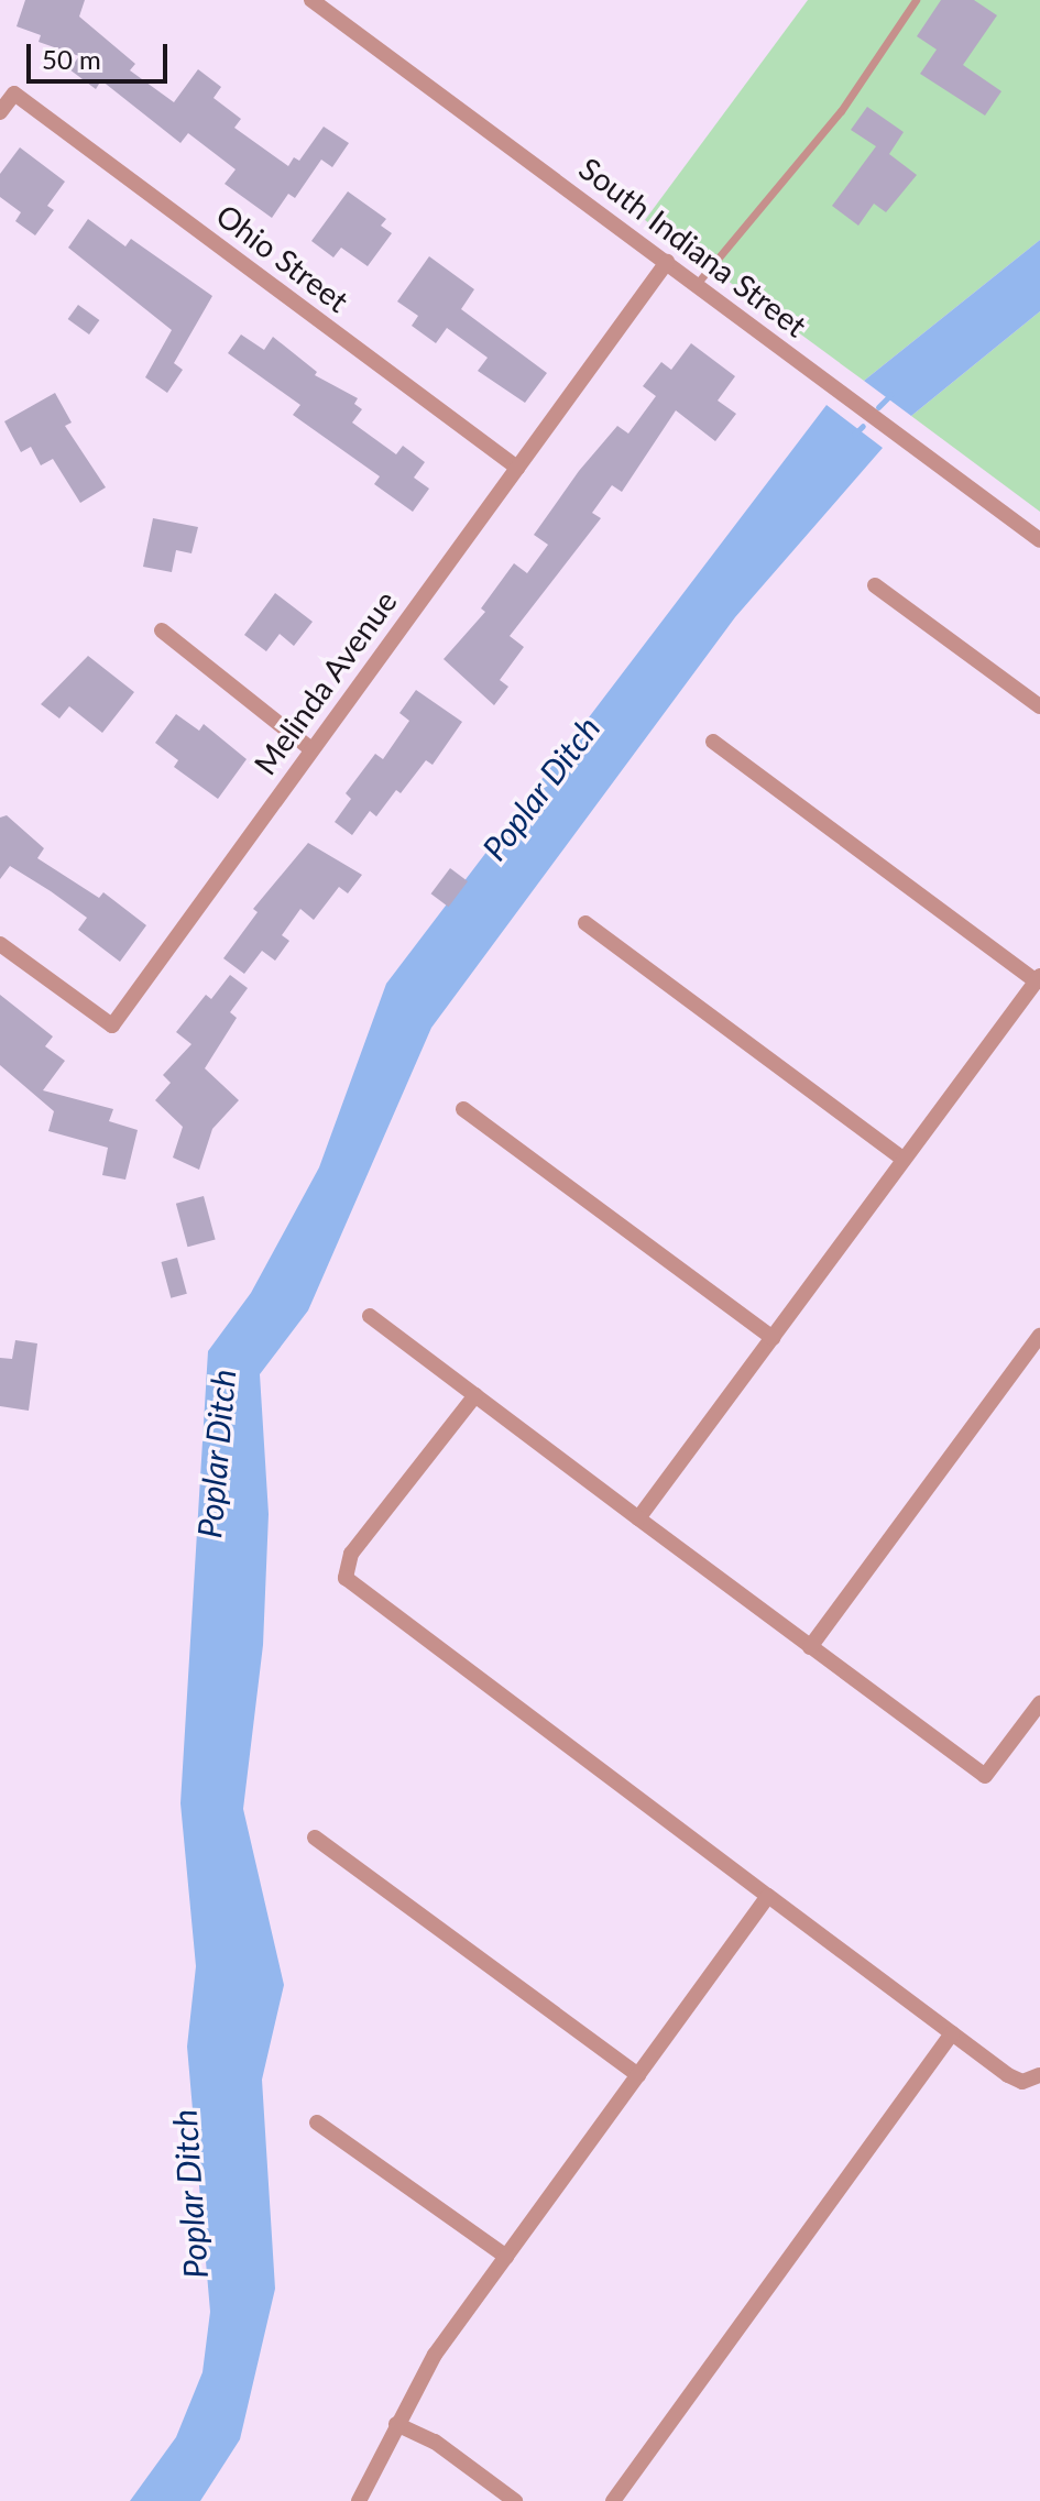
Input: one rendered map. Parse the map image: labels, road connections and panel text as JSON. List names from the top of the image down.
{
  "streets": {
    "street": ["South Indiana Street", "Ohio Street", "Melinda Avenue"]
  },
  "crossings": [
    ["South Indiana Street", "Melinda Avenue"],
    ["Ohio Street", "Melinda Avenue"]
  ],
  "water": ["Poplar Ditch"],
  "scale_bar": "50 m"
}
